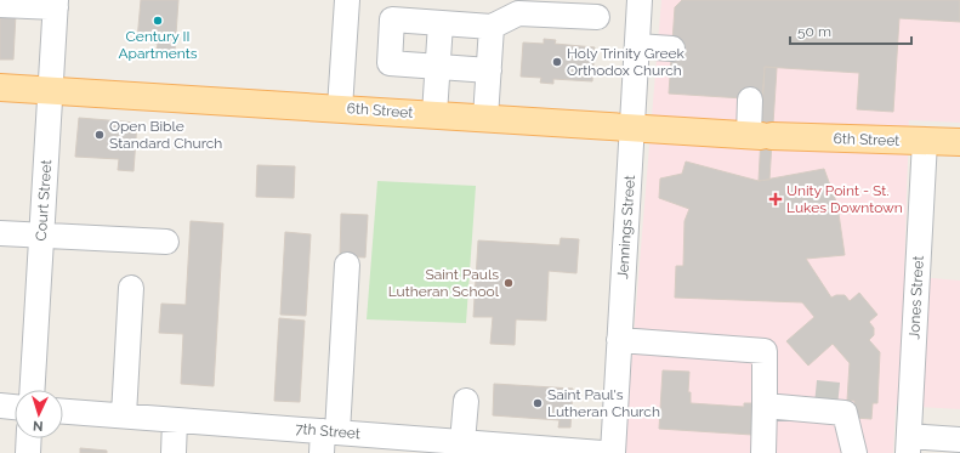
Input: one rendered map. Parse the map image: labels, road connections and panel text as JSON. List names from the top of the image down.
{
  "streets": {
    "main road": ["6th Street"],
    "street": [
      "Court Street",
      "Jennings Street",
      "Jones Street",
      "7th Street"
    ]
  },
  "crossings": [
    ["6th Street", "Court Street"],
    ["6th Street", "Jennings Street"],
    ["6th Street", "Jones Street"]
  ],
  "places": {
    "other": [
      "Century II Apartments",
      "Holy Trinity Greek Orthodox Church",
      "Open Bible Standard Church",
      "Saint Pauls Lutheran School",
      "Saint Paul's Lutheran Church"
    ],
    "health": ["Unity Point - St. Lukes Downtown"]
  },
  "scale_bar": "50 m",
  "north": "bottom"
}
